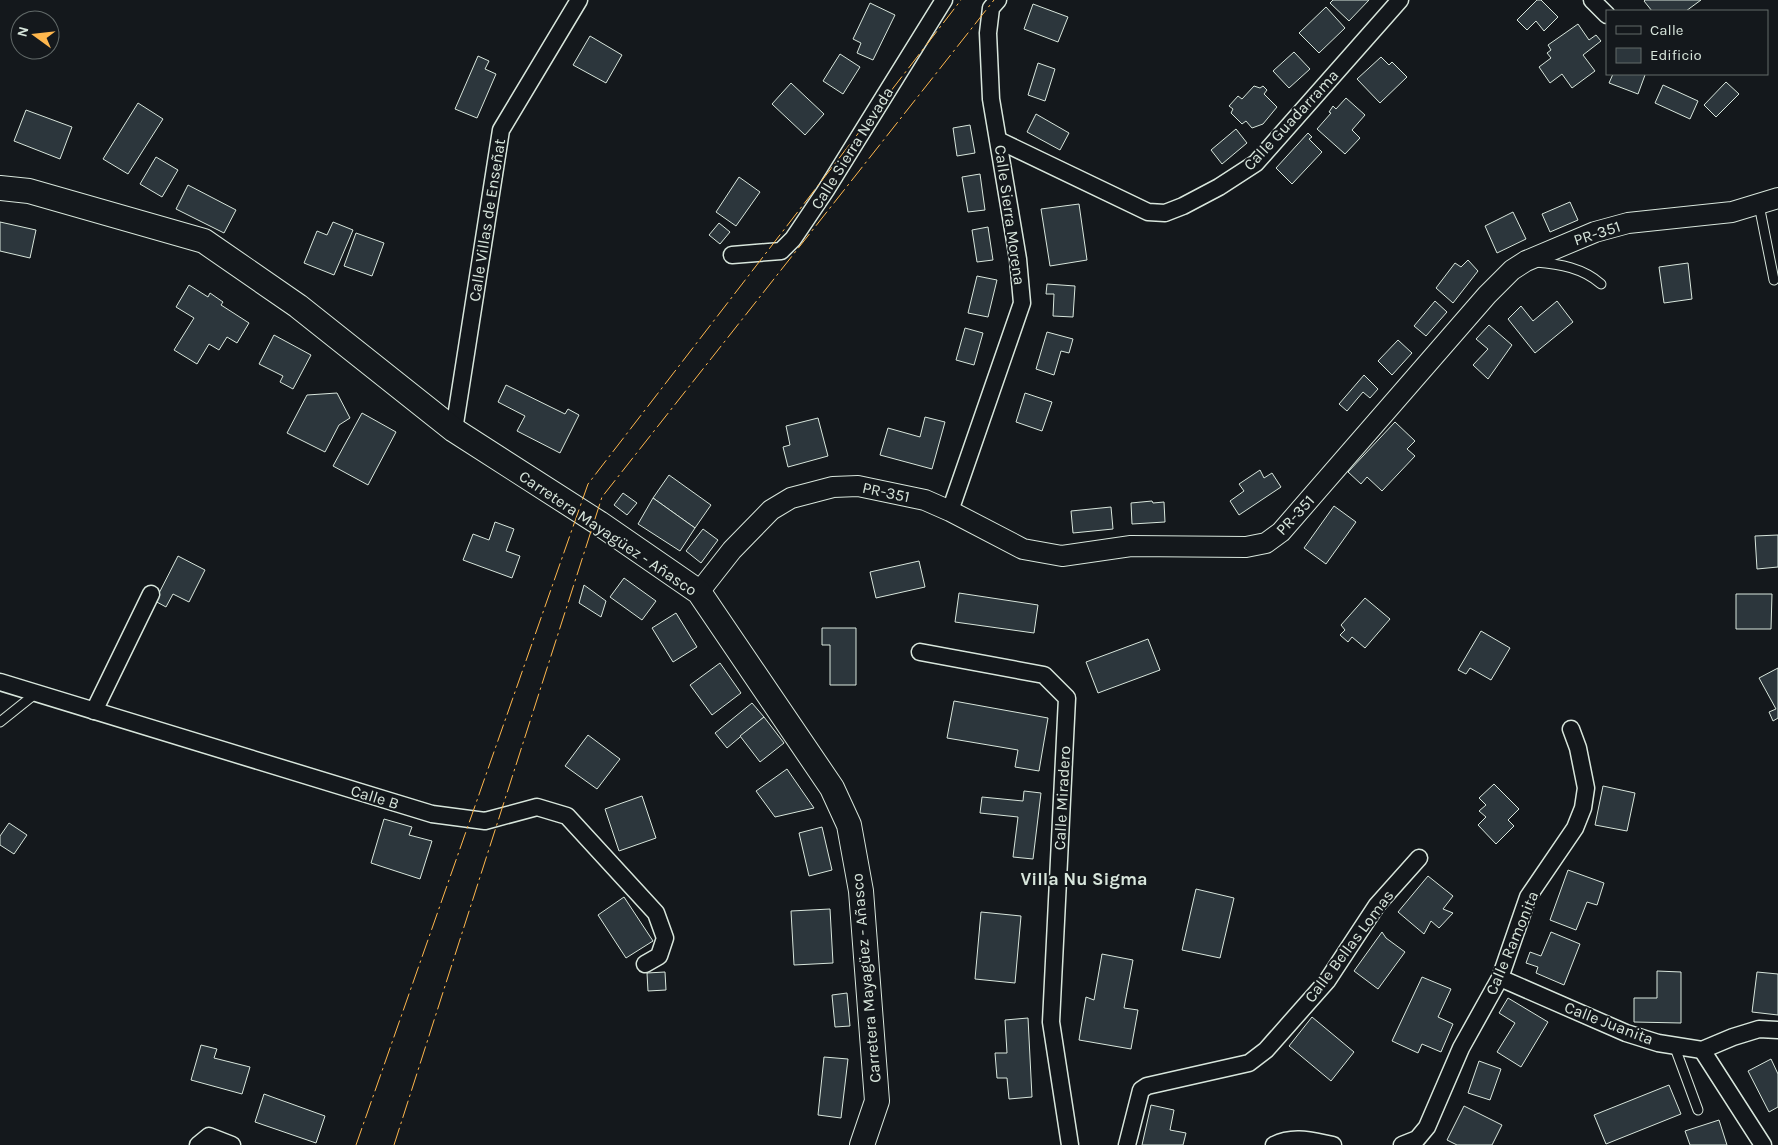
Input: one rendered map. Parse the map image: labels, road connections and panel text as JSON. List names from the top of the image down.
{
  "streets": {
    "main road": ["Carretera Mayagüez - Añasco"],
    "street": [
      "Calle Guadarrama",
      "Calle Sierra Nevada",
      "Calle Sierra Morena",
      "Calle Villas de Enseñat",
      "PR-351",
      "Calle B",
      "Calle Miradero",
      "Calle Ramonita",
      "Calle Bellas Lomas",
      "Calle Juanita"
    ]
  },
  "crossings": [
    ["Calle Guadarrama", "Calle Sierra Morena"],
    ["Calle Sierra Morena", "PR-351"],
    ["Calle Villas de Enseñat", "Carretera Mayagüez - Añasco"],
    ["PR-351", "Carretera Mayagüez - Añasco"],
    ["Calle Ramonita", "Calle Juanita"]
  ],
  "districts": ["Villa Nu Sigma"],
  "legend": ["Calle", "Edificio"],
  "north": "left"
}
